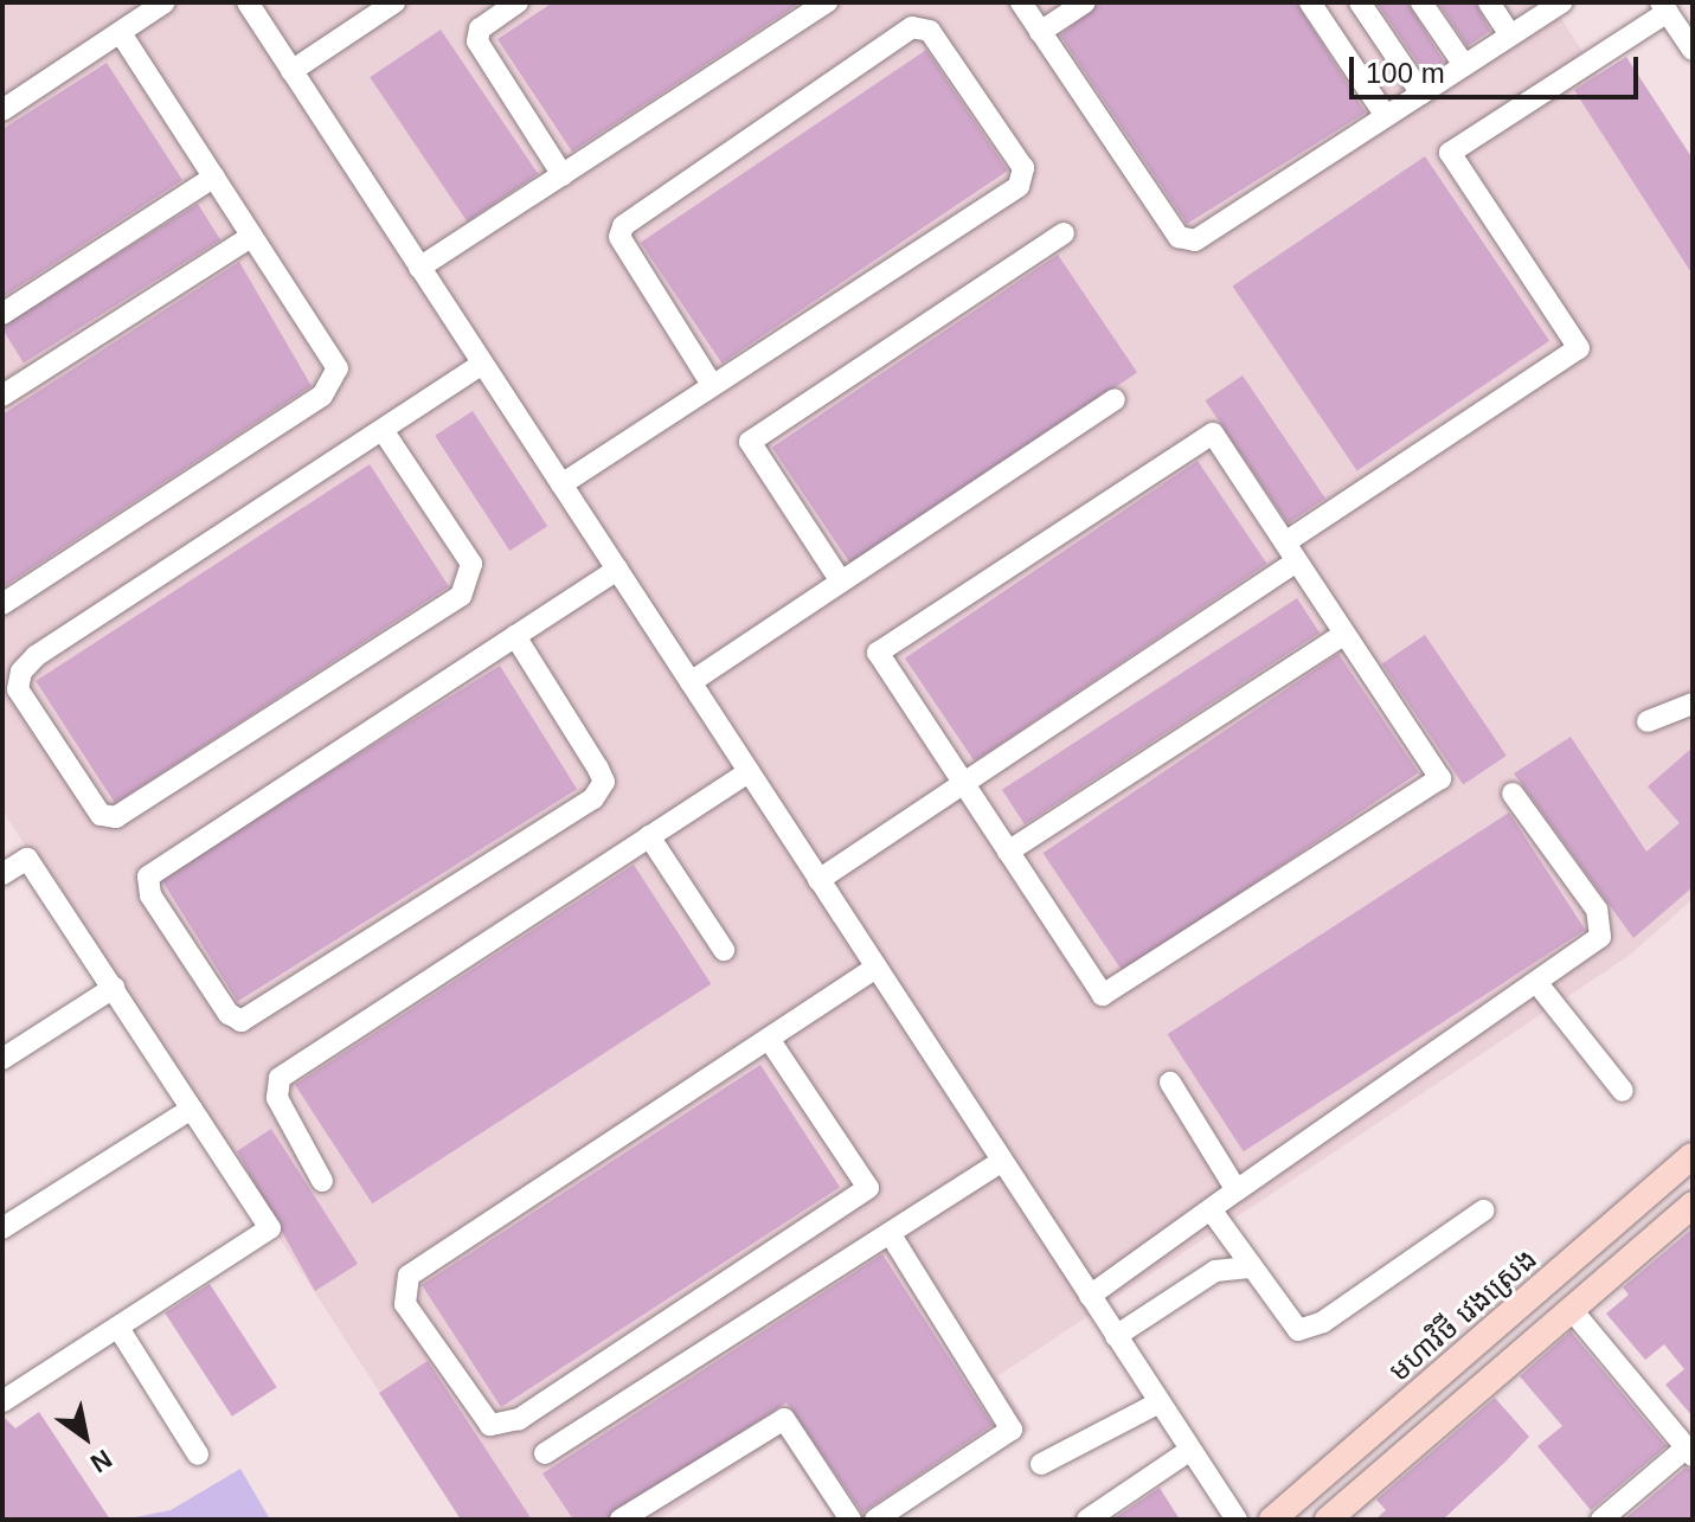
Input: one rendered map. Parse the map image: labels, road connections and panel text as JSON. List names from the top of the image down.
{
  "streets": {
    "main road": ["មហាវិថី វេងស្រេង"]
  },
  "scale_bar": "100 m",
  "north": "bottom right"
}
